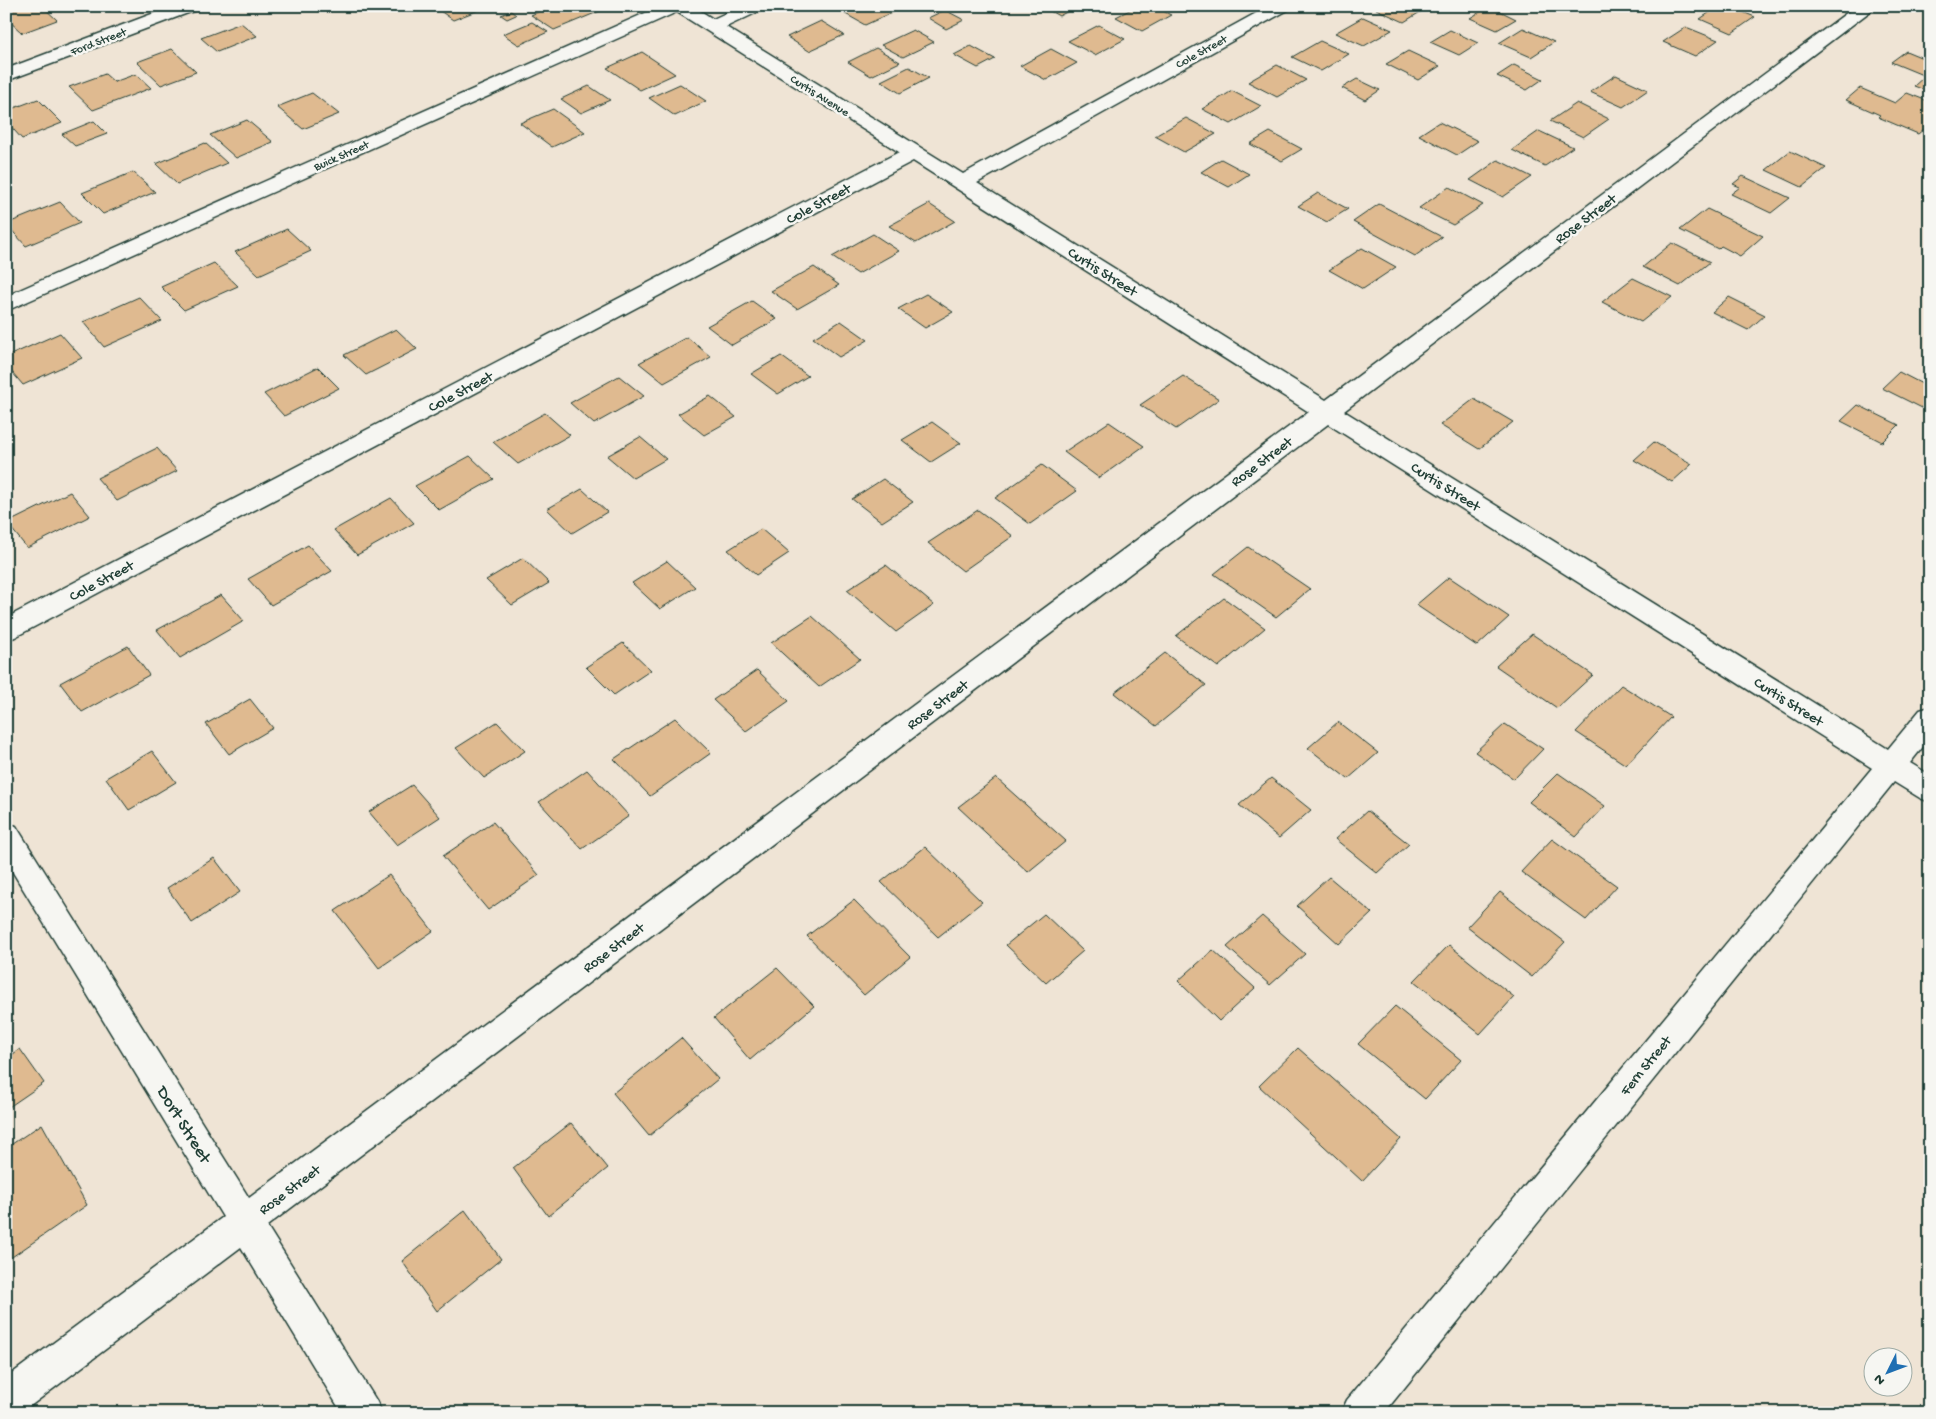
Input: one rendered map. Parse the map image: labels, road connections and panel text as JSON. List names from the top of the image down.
{
  "streets": {
    "street": [
      "Ford Street",
      "Cole Street",
      "Curtis Avenue",
      "Buick Street",
      "Rose Street",
      "Curtis Street",
      "Fern Street",
      "Dort Street"
    ]
  },
  "crossings": [
    ["Cole Street", "Curtis Avenue"],
    ["Cole Street", "Curtis Street"],
    ["Curtis Avenue", "Buick Street"],
    ["Curtis Avenue", "Curtis Street"],
    ["Rose Street", "Curtis Street"],
    ["Rose Street", "Dort Street"],
    ["Curtis Street", "Fern Street"]
  ],
  "north": "bottom left"
}
